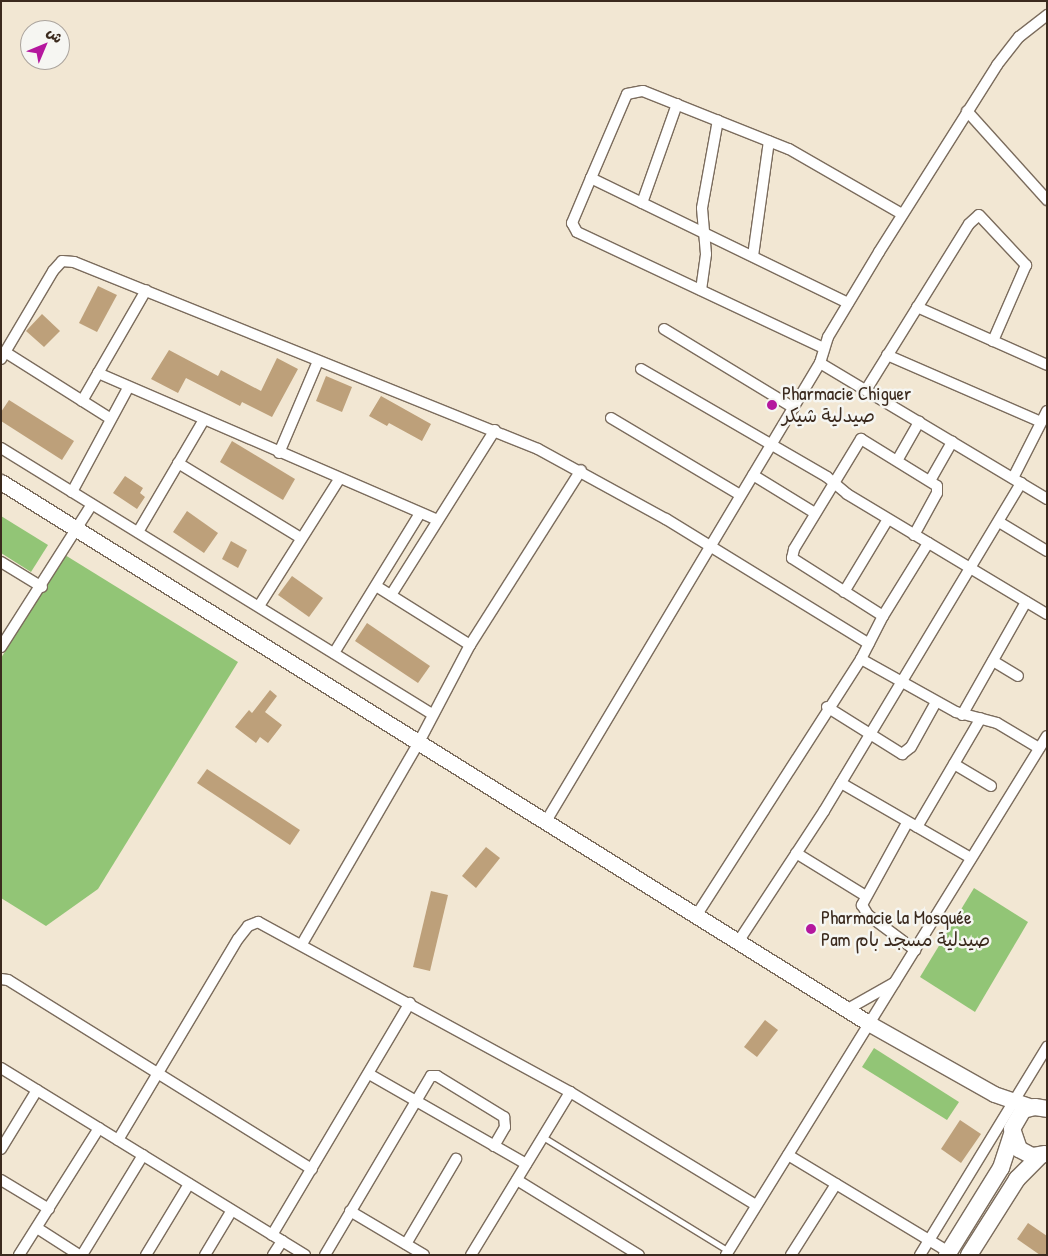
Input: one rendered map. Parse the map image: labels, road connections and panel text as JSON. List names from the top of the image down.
{
  "places": ["Pharmacie Chiguer صيدلية شيكر", "Pharmacie la Mosquée Pam صيدلية مسجد بام"],
  "north": "top right"
}
